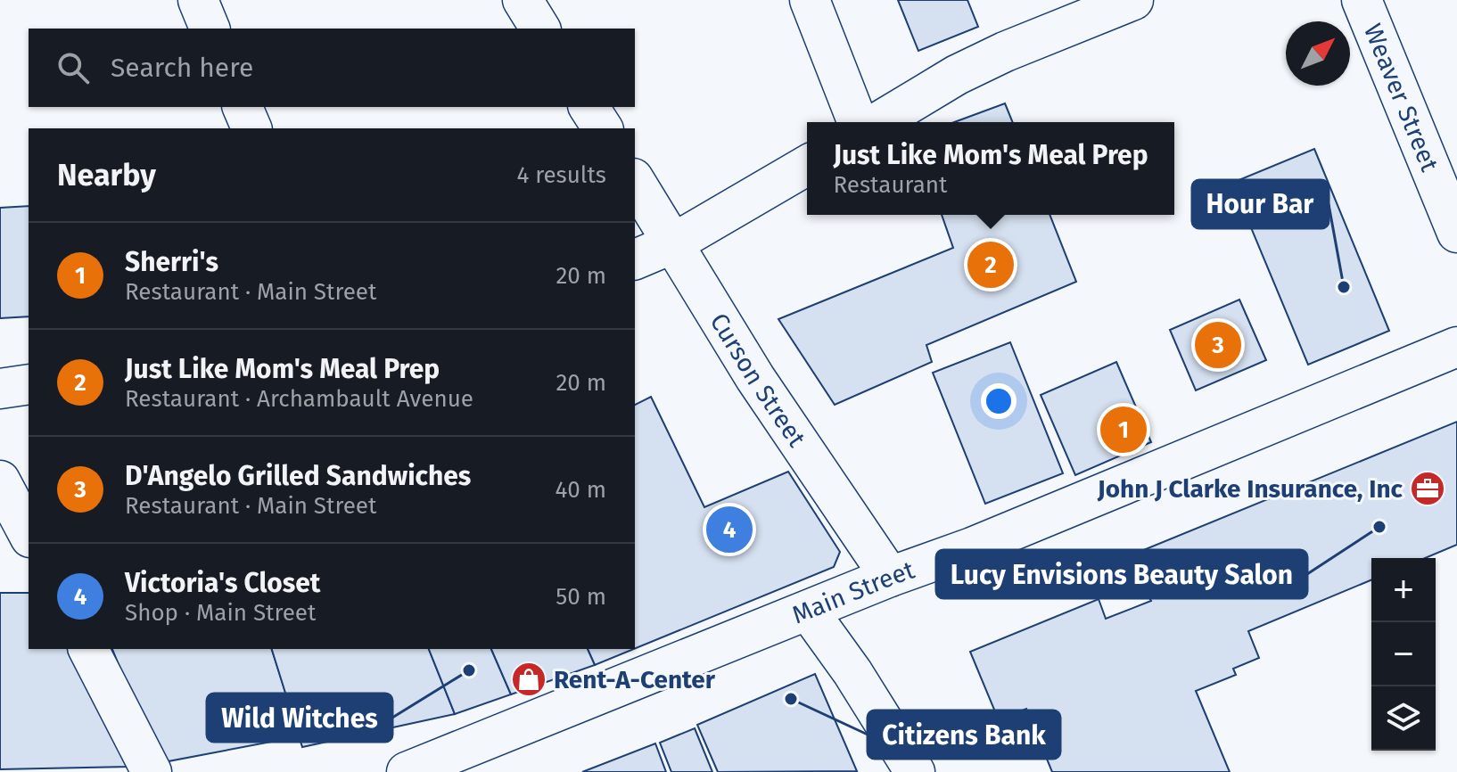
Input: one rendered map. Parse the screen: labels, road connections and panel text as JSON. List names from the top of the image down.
{
  "streets": {
    "street": ["Weaver Street", "Curson Street", "Main Street"]
  },
  "crossings": [
    ["Curson Street", "Main Street"]
  ],
  "places": {
    "other": [
      "Hour Bar",
      "Lucy Envisions Beauty Salon",
      "Wild Witches",
      "Citizens Bank"
    ],
    "office": ["John J Clarke Insurance, Inc"],
    "shop": ["Rent-A-Center"]
  },
  "north": "top right",
  "page": {
    "search": "Search here",
    "popup": ["Just Like Mom's Meal Prep", "Restaurant"],
    "heading": ["Nearby", "4 results"],
    "list": [
      {
        "mark": "1",
        "name": "Sherri's",
        "note": "Restaurant · Main Street",
        "value": "20 m"
      },
      {
        "mark": "2",
        "name": "Just Like Mom's Meal Prep",
        "note": "Restaurant · Archambault Avenue",
        "value": "20 m"
      },
      {
        "mark": "3",
        "name": "D'Angelo Grilled Sandwiches",
        "note": "Restaurant · Main Street",
        "value": "40 m"
      },
      {
        "mark": "4",
        "name": "Victoria's Closet",
        "note": "Shop · Main Street",
        "value": "50 m"
      }
    ],
    "pins": [
      "2",
      "3",
      "1",
      "4"
    ],
    "map_buttons": ["+", "−"]
  }
}
